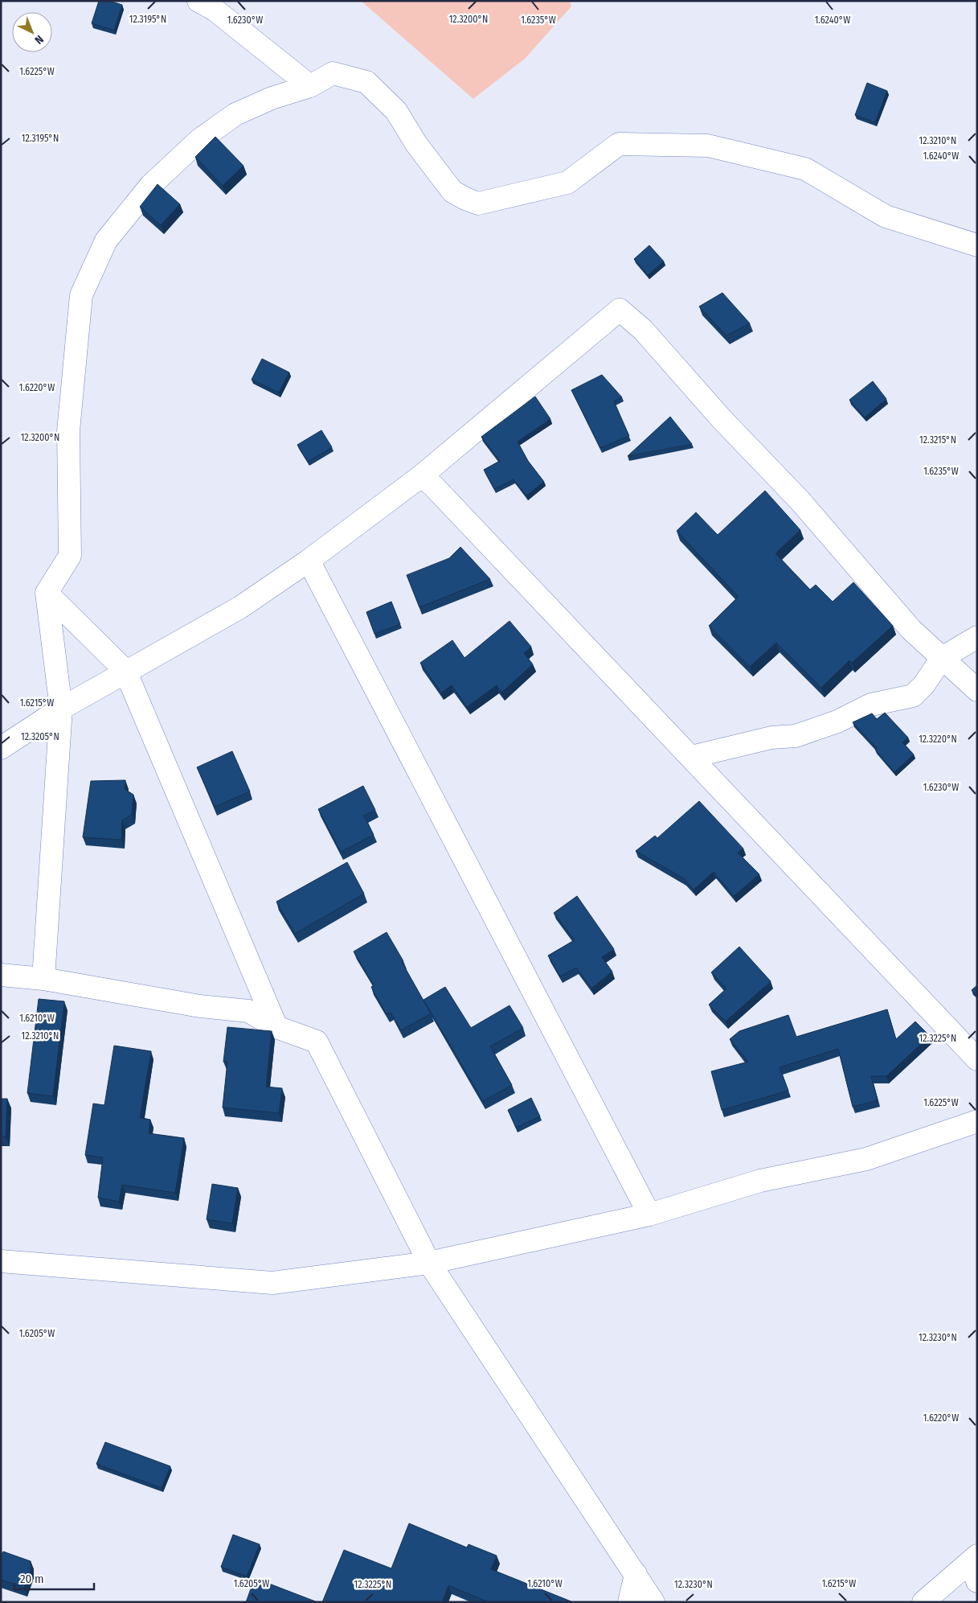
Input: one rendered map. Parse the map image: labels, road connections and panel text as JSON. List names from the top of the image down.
{
  "scale_bar": "20 m",
  "north": "bottom right",
  "coordinates": [
    "12.3195°N",
    "12.3200°N",
    "1.6230°W",
    "1.6240°W",
    "1.6235°W",
    "1.6225°W",
    "12.3210°N",
    "1.6220°W",
    "12.3215°N",
    "1.6215°W",
    "12.3205°N",
    "12.3220°N",
    "1.6210°W",
    "12.3225°N",
    "1.6205°W",
    "12.3230°N"
  ]
}
